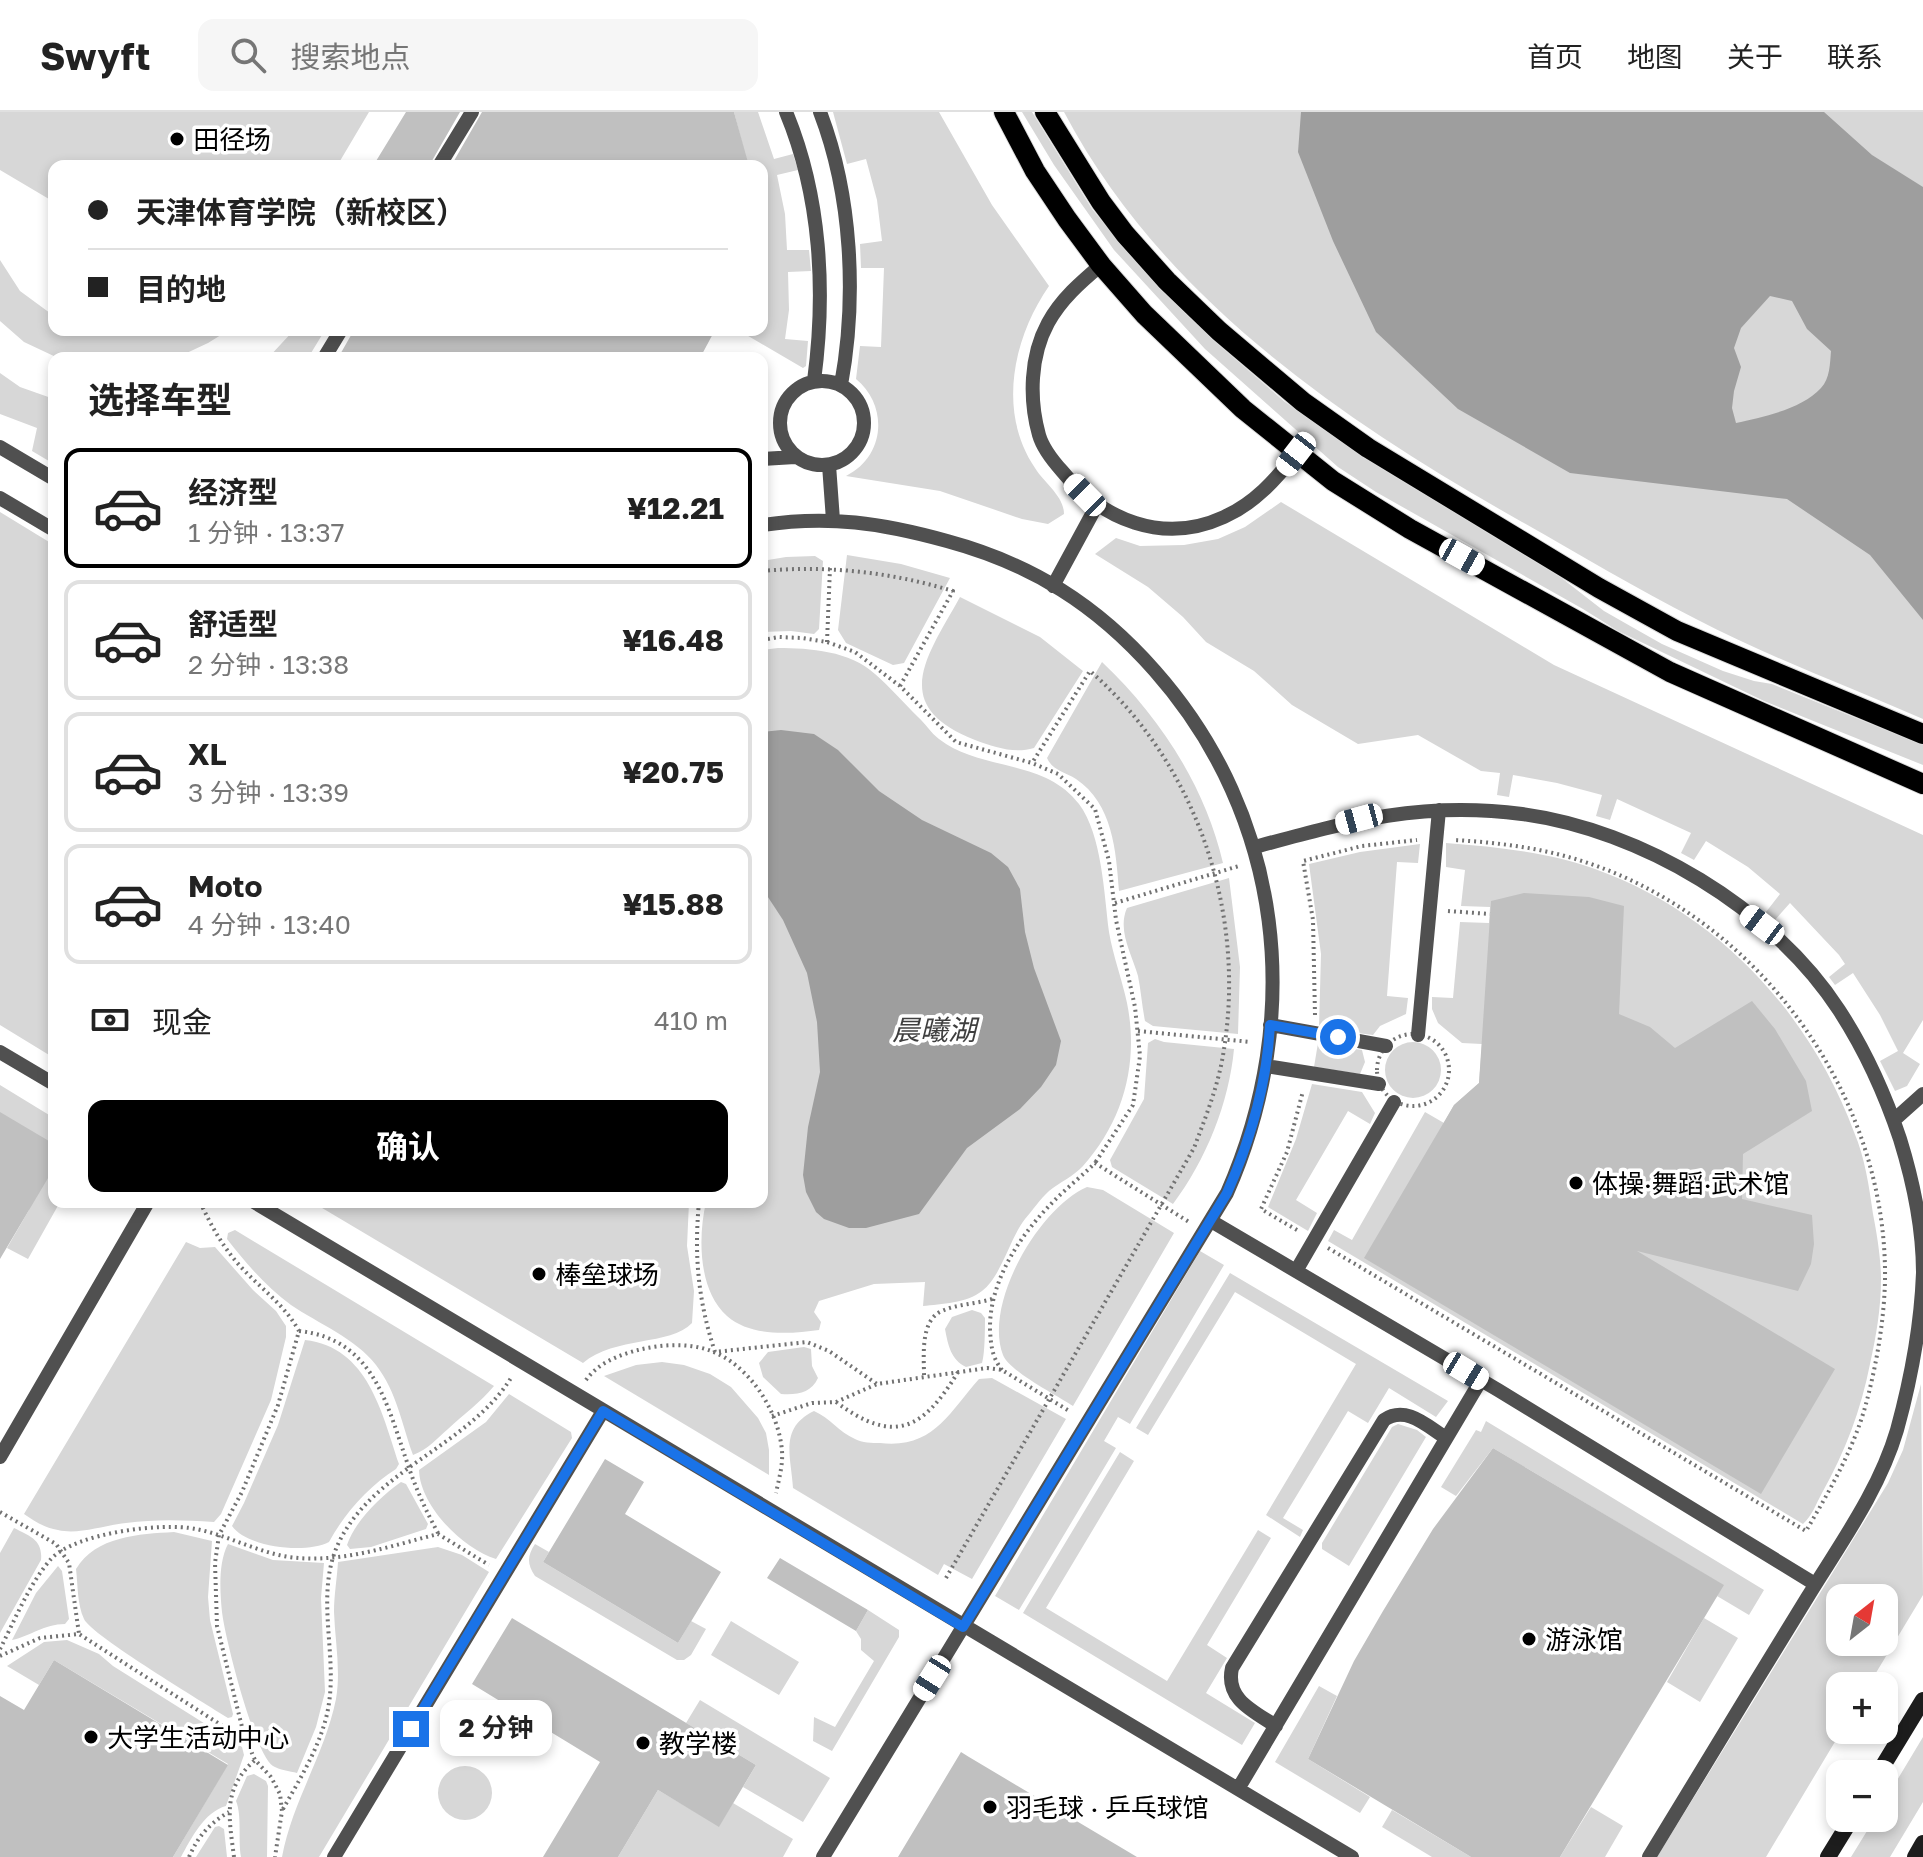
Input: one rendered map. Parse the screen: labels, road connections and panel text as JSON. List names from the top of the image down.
{
  "water": ["晨曦湖"],
  "places": [
    "田径场",
    "体操·舞蹈·武术馆",
    "棒垒球场",
    "游泳馆",
    "大学生活动中心",
    "教学楼",
    "羽毛球 · 乒乓球馆"
  ],
  "north": "top right",
  "page": {
    "header": "Swyft",
    "search": "搜索地点",
    "nav": [
      "首页",
      "地图",
      "关于",
      "联系"
    ],
    "banner": ["天津体育学院（新校区）", "目的地"],
    "heading": "选择车型",
    "list": [
      {
        "name": "经济型",
        "note": "1 分钟 · 13:37",
        "value": "¥12.21"
      },
      {
        "name": "舒适型",
        "note": "2 分钟 · 13:38",
        "value": "¥16.48"
      },
      {
        "name": "XL",
        "note": "3 分钟 · 13:39",
        "value": "¥20.75"
      },
      {
        "name": "Moto",
        "note": "4 分钟 · 13:40",
        "value": "¥15.88"
      }
    ],
    "pay": ["现金", "410 m"],
    "buttons": "确认",
    "map_buttons": ["+", "−"],
    "bubble": "2 分钟"
  }
}
